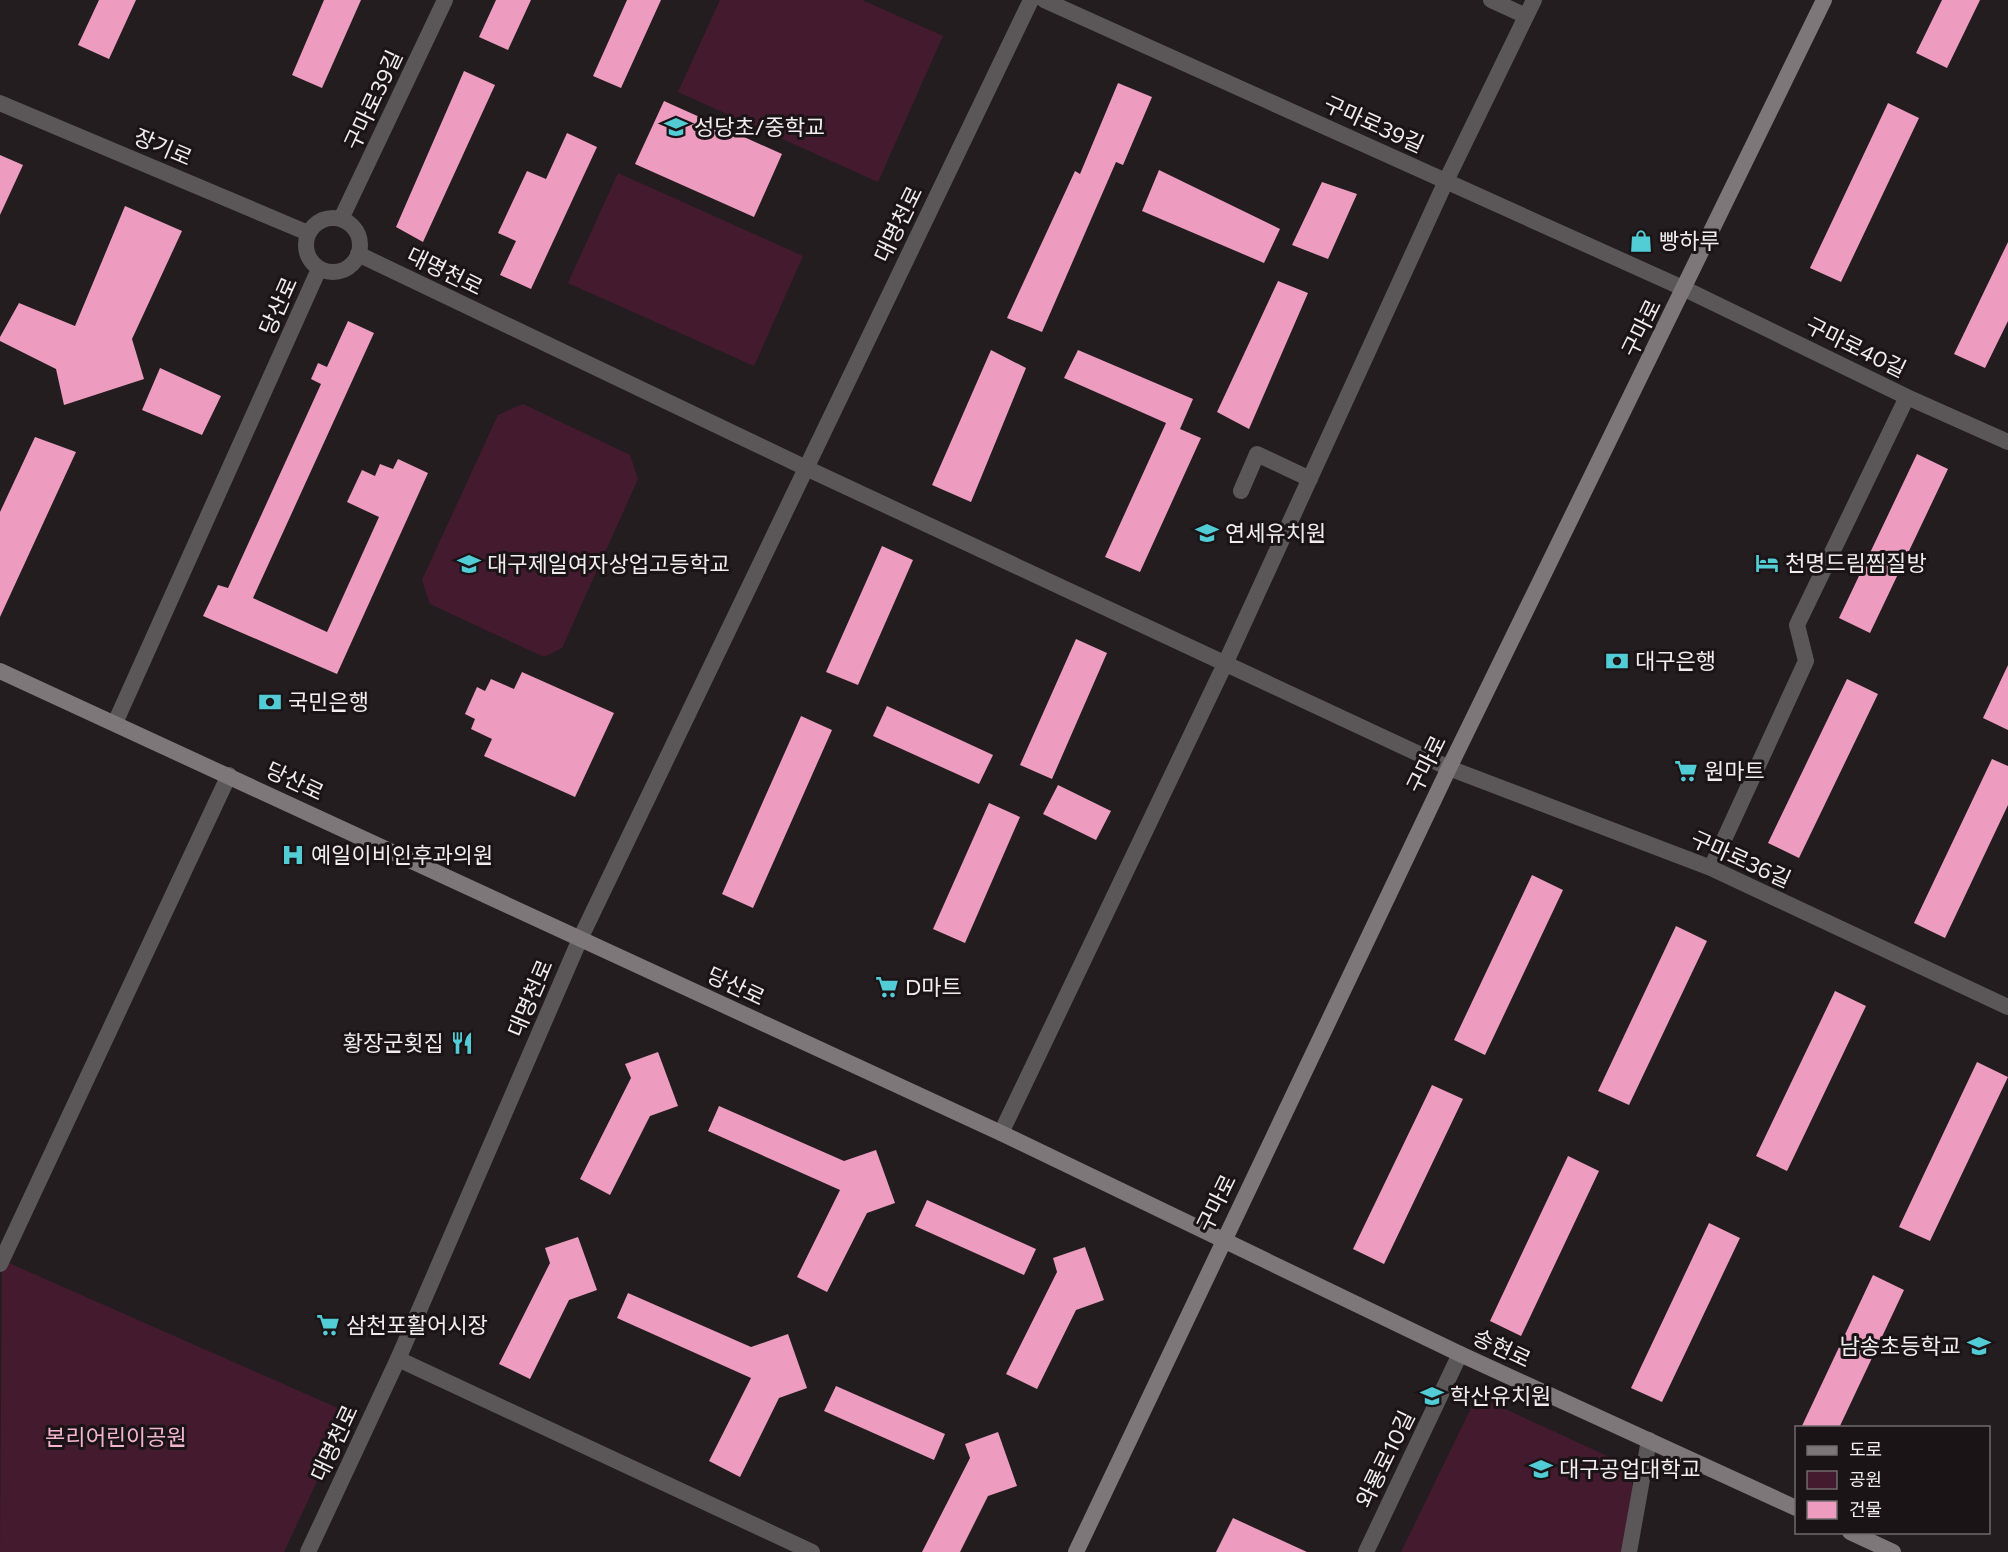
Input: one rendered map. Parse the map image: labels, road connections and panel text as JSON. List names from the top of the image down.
{
  "streets": {
    "main road": ["당산로", "구마로", "송현로"],
    "street": [
      "구마로39길",
      "장기로",
      "대명천로",
      "구마로40길",
      "구마로36길",
      "와룡로10길"
    ]
  },
  "crossings": [
    ["구마로39길", "장기로"],
    ["구마로39길", "대명천로"],
    ["구마로39길", "당산로"],
    ["구마로39길", "구마로"],
    ["구마로39길", "구마로40길"],
    ["장기로", "대명천로"],
    ["장기로", "당산로"],
    ["대명천로", "당산로"],
    ["대명천로", "구마로36길"],
    ["당산로", "구마로"],
    ["당산로", "송현로"],
    ["구마로", "구마로40길"],
    ["구마로", "구마로36길"],
    ["구마로", "송현로"],
    ["송현로", "와룡로10길"]
  ],
  "parks": ["본리어린이공원"],
  "places": {
    "school or university": [
      "성당초/중학교",
      "연세유치원",
      "대구제일여자상업고등학교",
      "남송초등학교",
      "학산유치원",
      "대구공업대학교"
    ],
    "shop": ["빵하루"],
    "hotel": ["천명드림찜질방"],
    "bank": ["대구은행", "국민은행"],
    "supermarket": ["원마트", "D마트", "삼천포활어시장"],
    "hospital": ["예일이비인후과의원"],
    "restaurant": ["황장군횟집"]
  },
  "legend": ["도로", "공원", "건물"]
}
